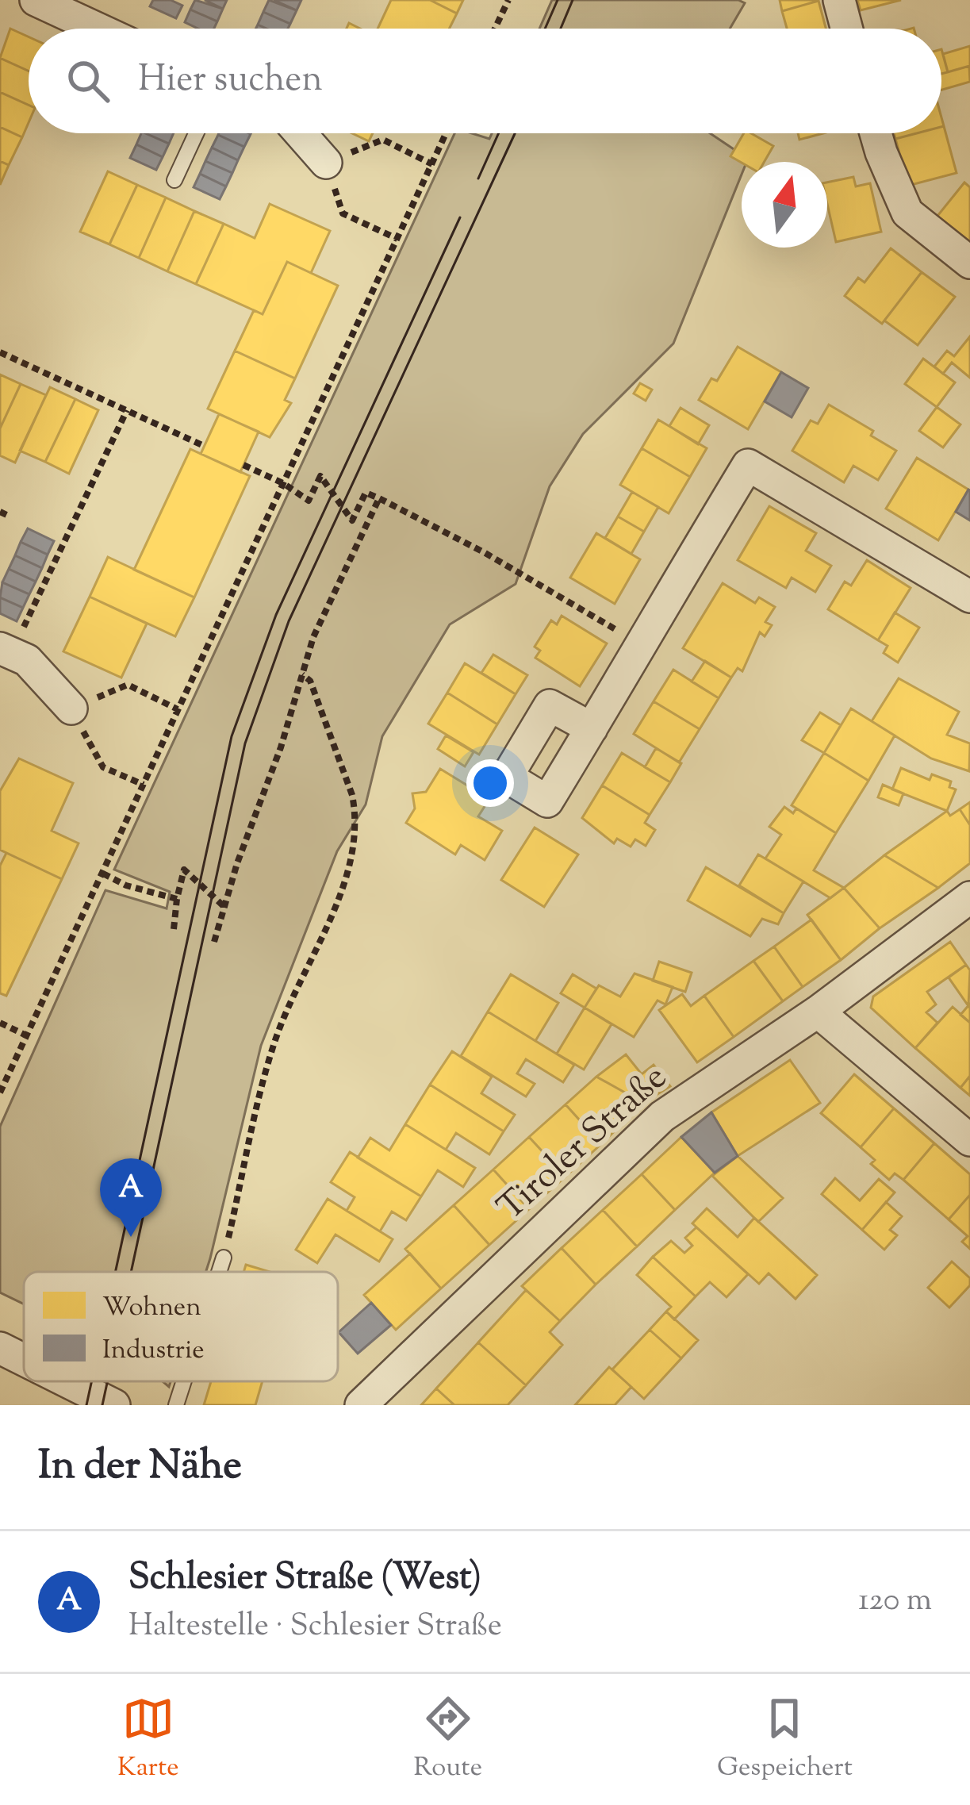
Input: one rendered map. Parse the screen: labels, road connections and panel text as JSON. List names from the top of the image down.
{
  "streets": {
    "street": ["Tiroler Straße"]
  },
  "legend": ["Wohnen", "Industrie"],
  "north": "top",
  "page": {
    "search": "Hier suchen",
    "pins": "A",
    "heading": "In der Nähe",
    "list": [
      {
        "mark": "A",
        "name": "Schlesier Straße (West)",
        "note": "Haltestelle · Schlesier Straße",
        "value": "120 m"
      }
    ],
    "nav": ["Karte", "Route", "Gespeichert"]
  }
}
